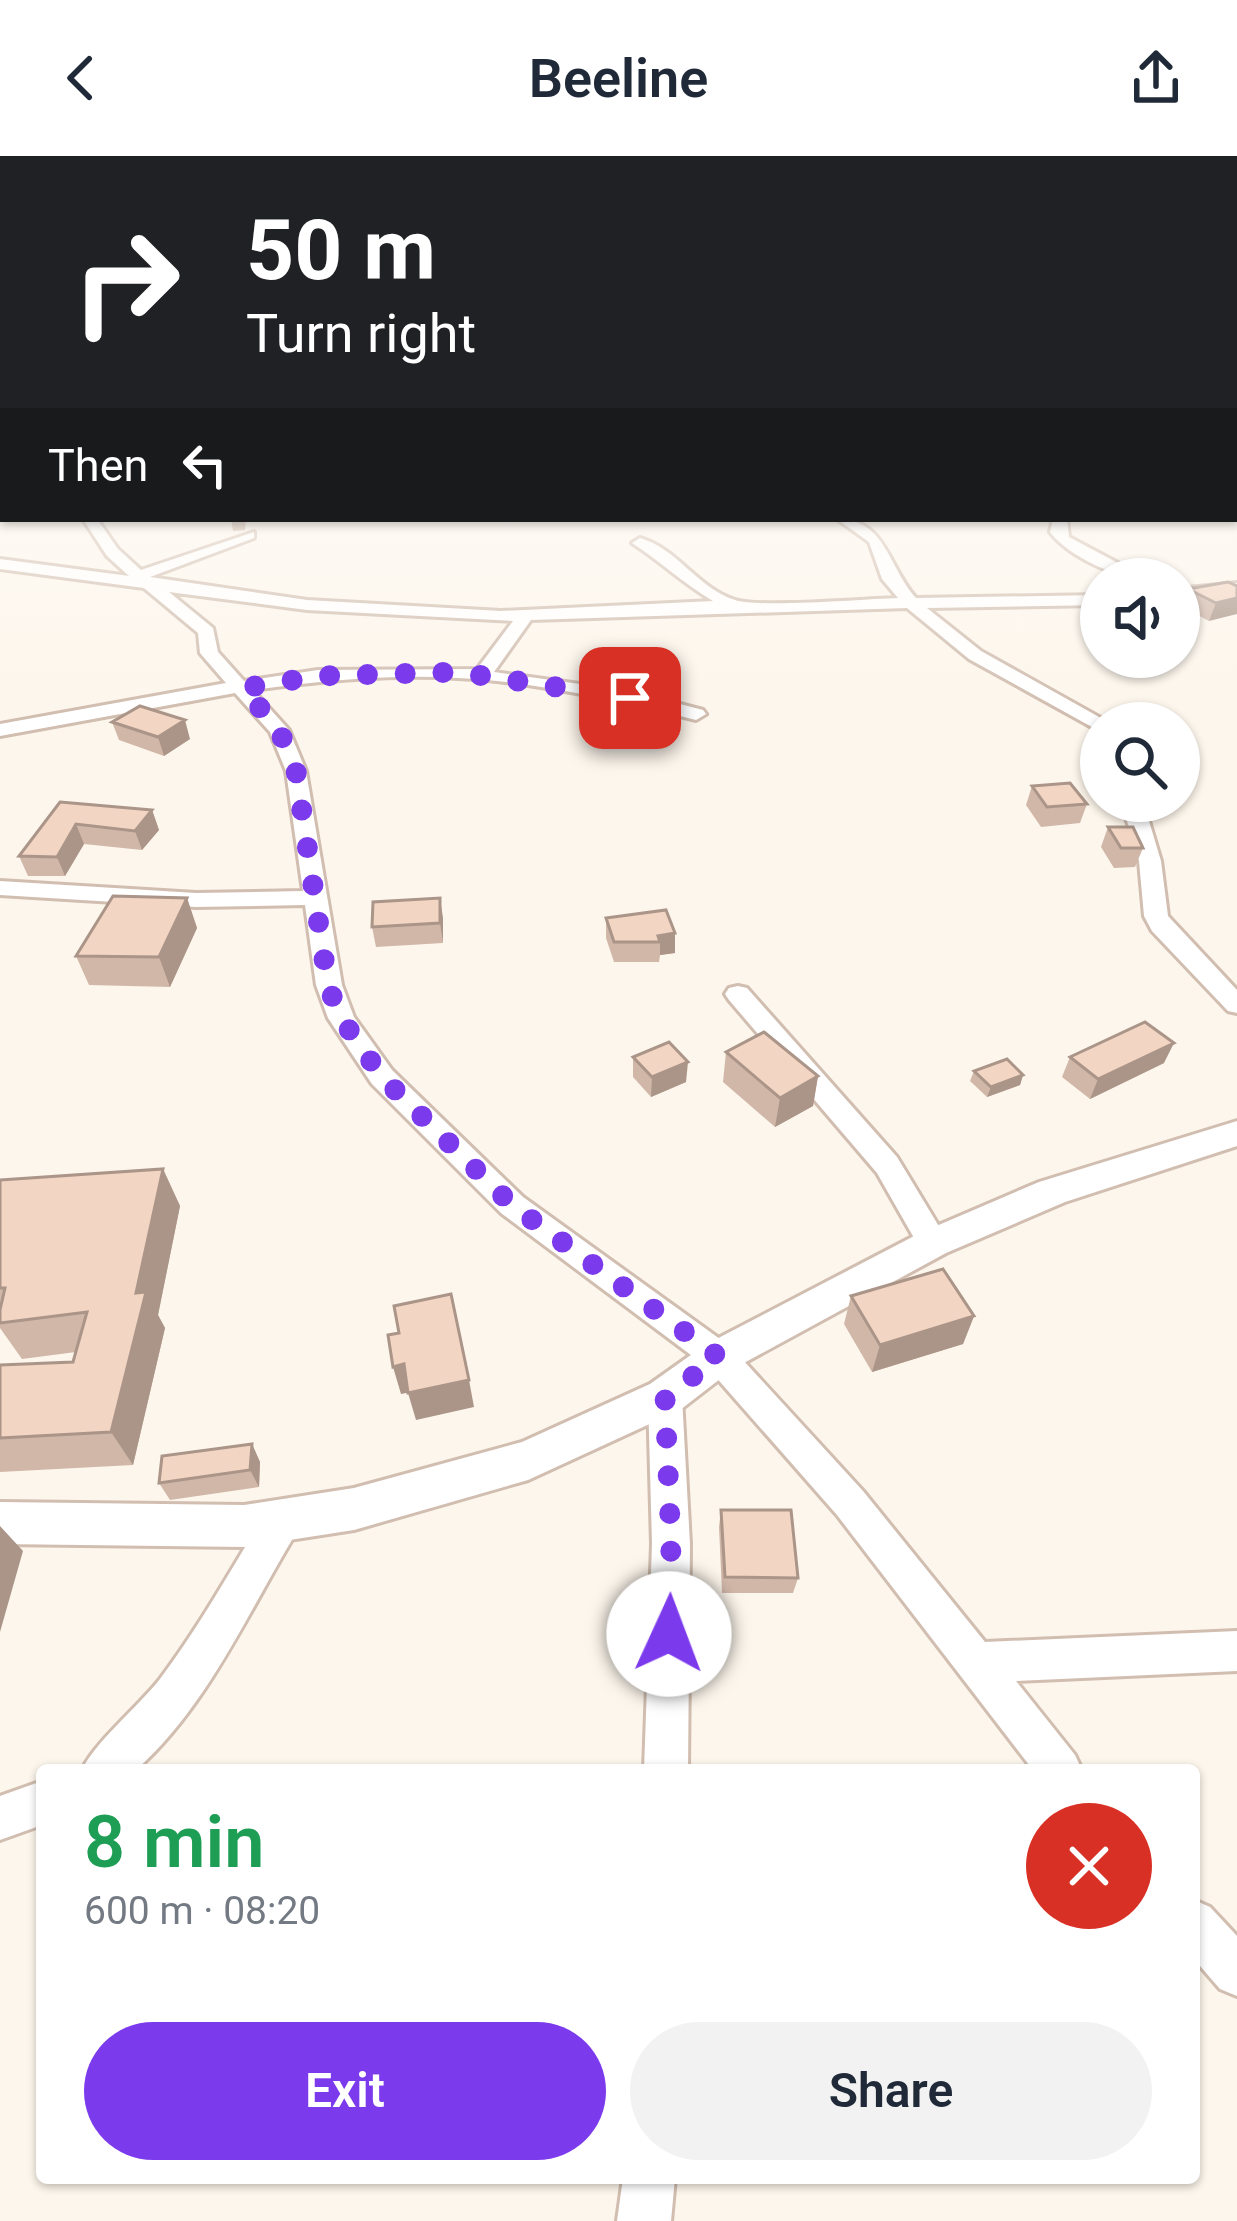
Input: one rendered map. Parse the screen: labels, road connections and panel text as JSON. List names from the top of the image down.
{
  "page": {
    "header": "Beeline",
    "turn": ["50 m", "Turn right"],
    "then": "Then",
    "heading": ["8 min", "600 m · 08:20"],
    "buttons": ["Exit", "Share"]
  }
}
